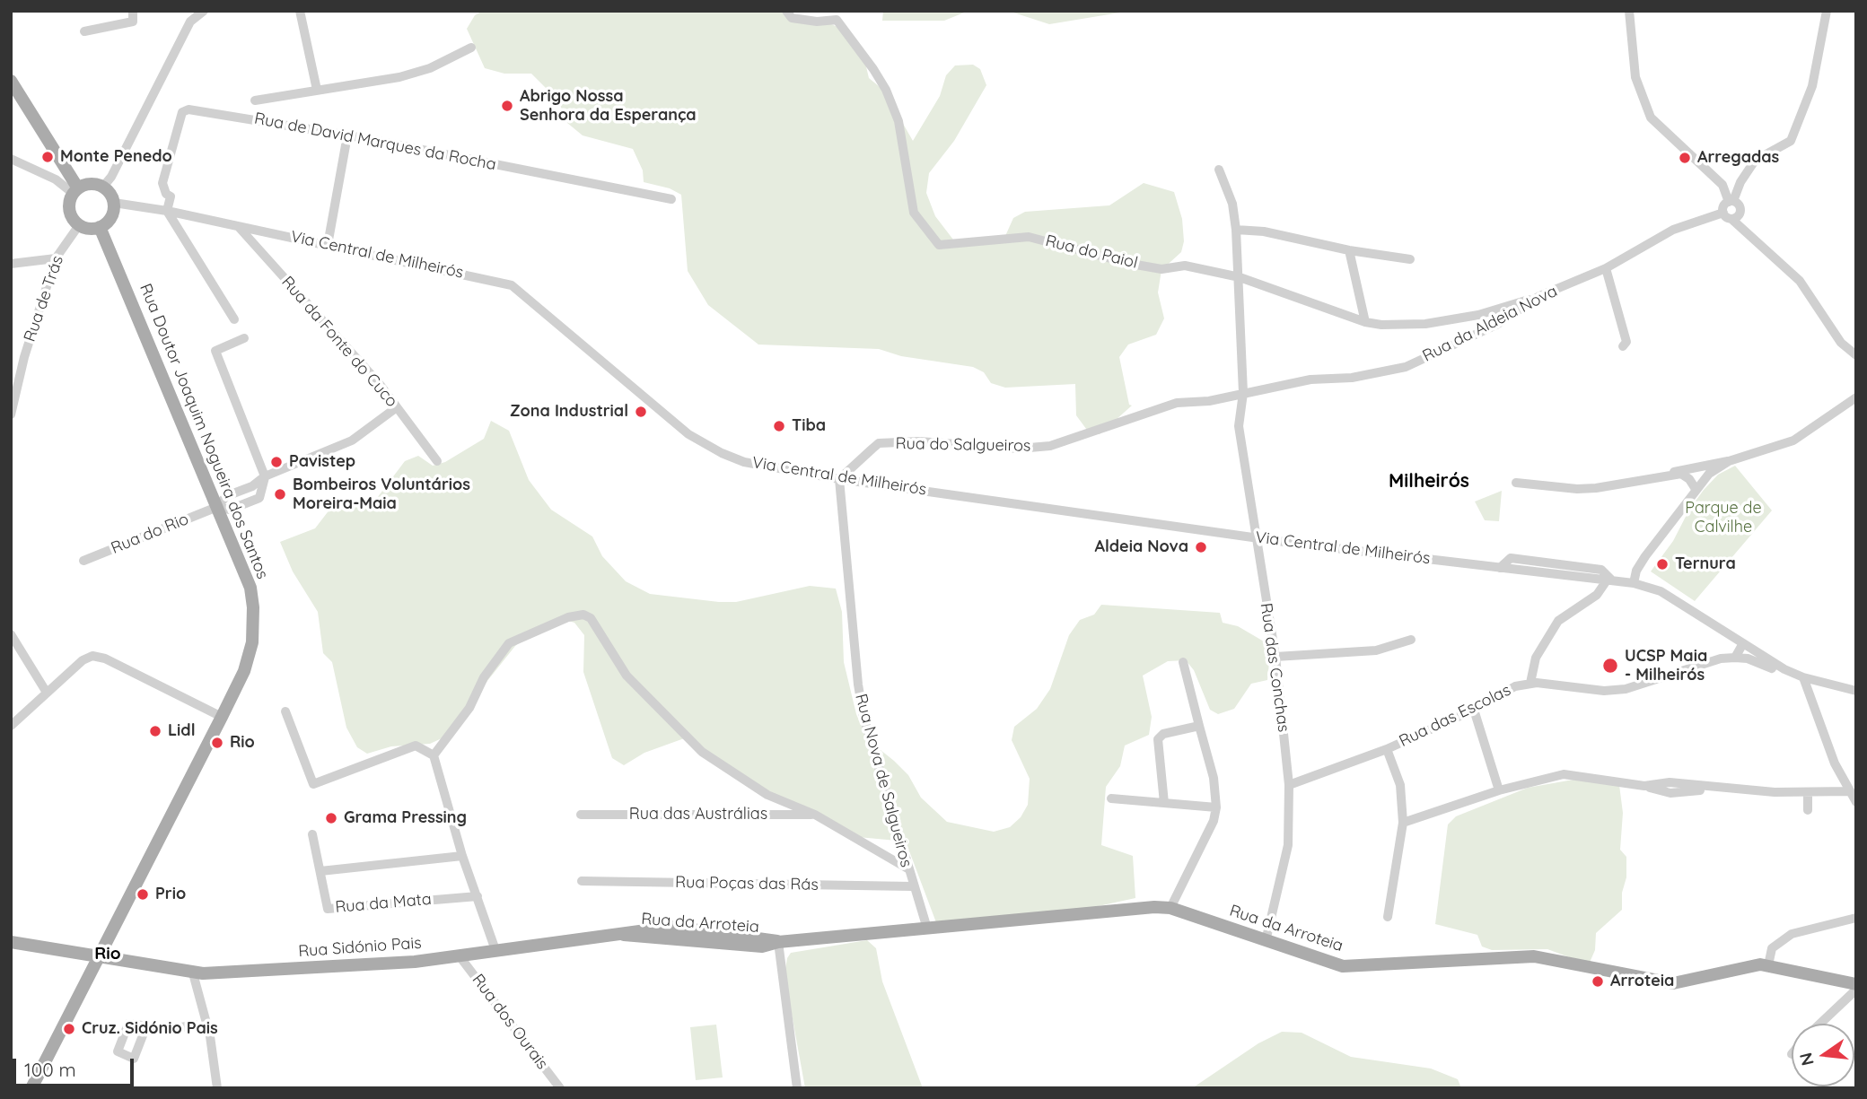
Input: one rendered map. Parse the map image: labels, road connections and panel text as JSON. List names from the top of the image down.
{
  "streets": {
    "main road": ["Rua Doutor Joaquim Nogueira dos Santos", "Rua da Arroteia", "Rua Sidónio Pais"],
    "street": [
      "Rua de David Marques da Rocha",
      "Rua do Paiol",
      "Via Central de Milheirós",
      "Rua de Trás",
      "Rua da Aldeia Nova",
      "Rua da Fonte do Cuco",
      "Rua do Salgueiros",
      "Rua do Rio",
      "Rua das Conchas",
      "Rua das Escolas",
      "Rua Nova de Salgueiros",
      "Rua das Austrálias",
      "Rua Poças das Rás",
      "Rua da Mata",
      "Rua dos Ourais"
    ]
  },
  "crossings": [
    ["Rua de David Marques da Rocha", "Via Central de Milheirós"],
    ["Rua do Paiol", "Rua da Aldeia Nova"],
    ["Rua do Paiol", "Rua das Conchas"],
    ["Via Central de Milheirós", "Rua de Trás"],
    ["Via Central de Milheirós", "Rua da Fonte do Cuco"],
    ["Via Central de Milheirós", "Rua Doutor Joaquim Nogueira dos Santos"],
    ["Via Central de Milheirós", "Rua do Salgueiros"],
    ["Via Central de Milheirós", "Rua das Conchas"],
    ["Via Central de Milheirós", "Rua das Escolas"],
    ["Via Central de Milheirós", "Rua Nova de Salgueiros"],
    ["Rua de Trás", "Rua Doutor Joaquim Nogueira dos Santos"],
    ["Rua da Aldeia Nova", "Rua do Salgueiros"],
    ["Rua da Aldeia Nova", "Rua das Conchas"],
    ["Rua Doutor Joaquim Nogueira dos Santos", "Rua do Rio"],
    ["Rua Doutor Joaquim Nogueira dos Santos", "Rua Sidónio Pais"],
    ["Rua do Salgueiros", "Rua das Conchas"],
    ["Rua do Salgueiros", "Rua Nova de Salgueiros"],
    ["Rua das Conchas", "Rua das Escolas"],
    ["Rua das Conchas", "Rua da Arroteia"],
    ["Rua Nova de Salgueiros", "Rua Poças das Rás"],
    ["Rua Nova de Salgueiros", "Rua da Arroteia"],
    ["Rua da Arroteia", "Rua Sidónio Pais"],
    ["Rua Sidónio Pais", "Rua dos Ourais"]
  ],
  "districts": ["Milheirós", "Rio"],
  "parks": ["Parque de Calvilhe"],
  "places": [
    "Abrigo Nossa Senhora da Esperança",
    "Monte Penedo",
    "Arregadas",
    "Zona Industrial",
    "Tiba",
    "Pavistep",
    "Bombeiros Voluntários Moreira-Maia",
    "Aldeia Nova",
    "Ternura",
    "UCSP Maia - Milheirós",
    "Lidl",
    "Rio",
    "Grama Pressing",
    "Prio",
    "Arroteia",
    "Cruz. Sidónio Pais"
  ],
  "scale_bar": "100 m",
  "north": "left"
}
